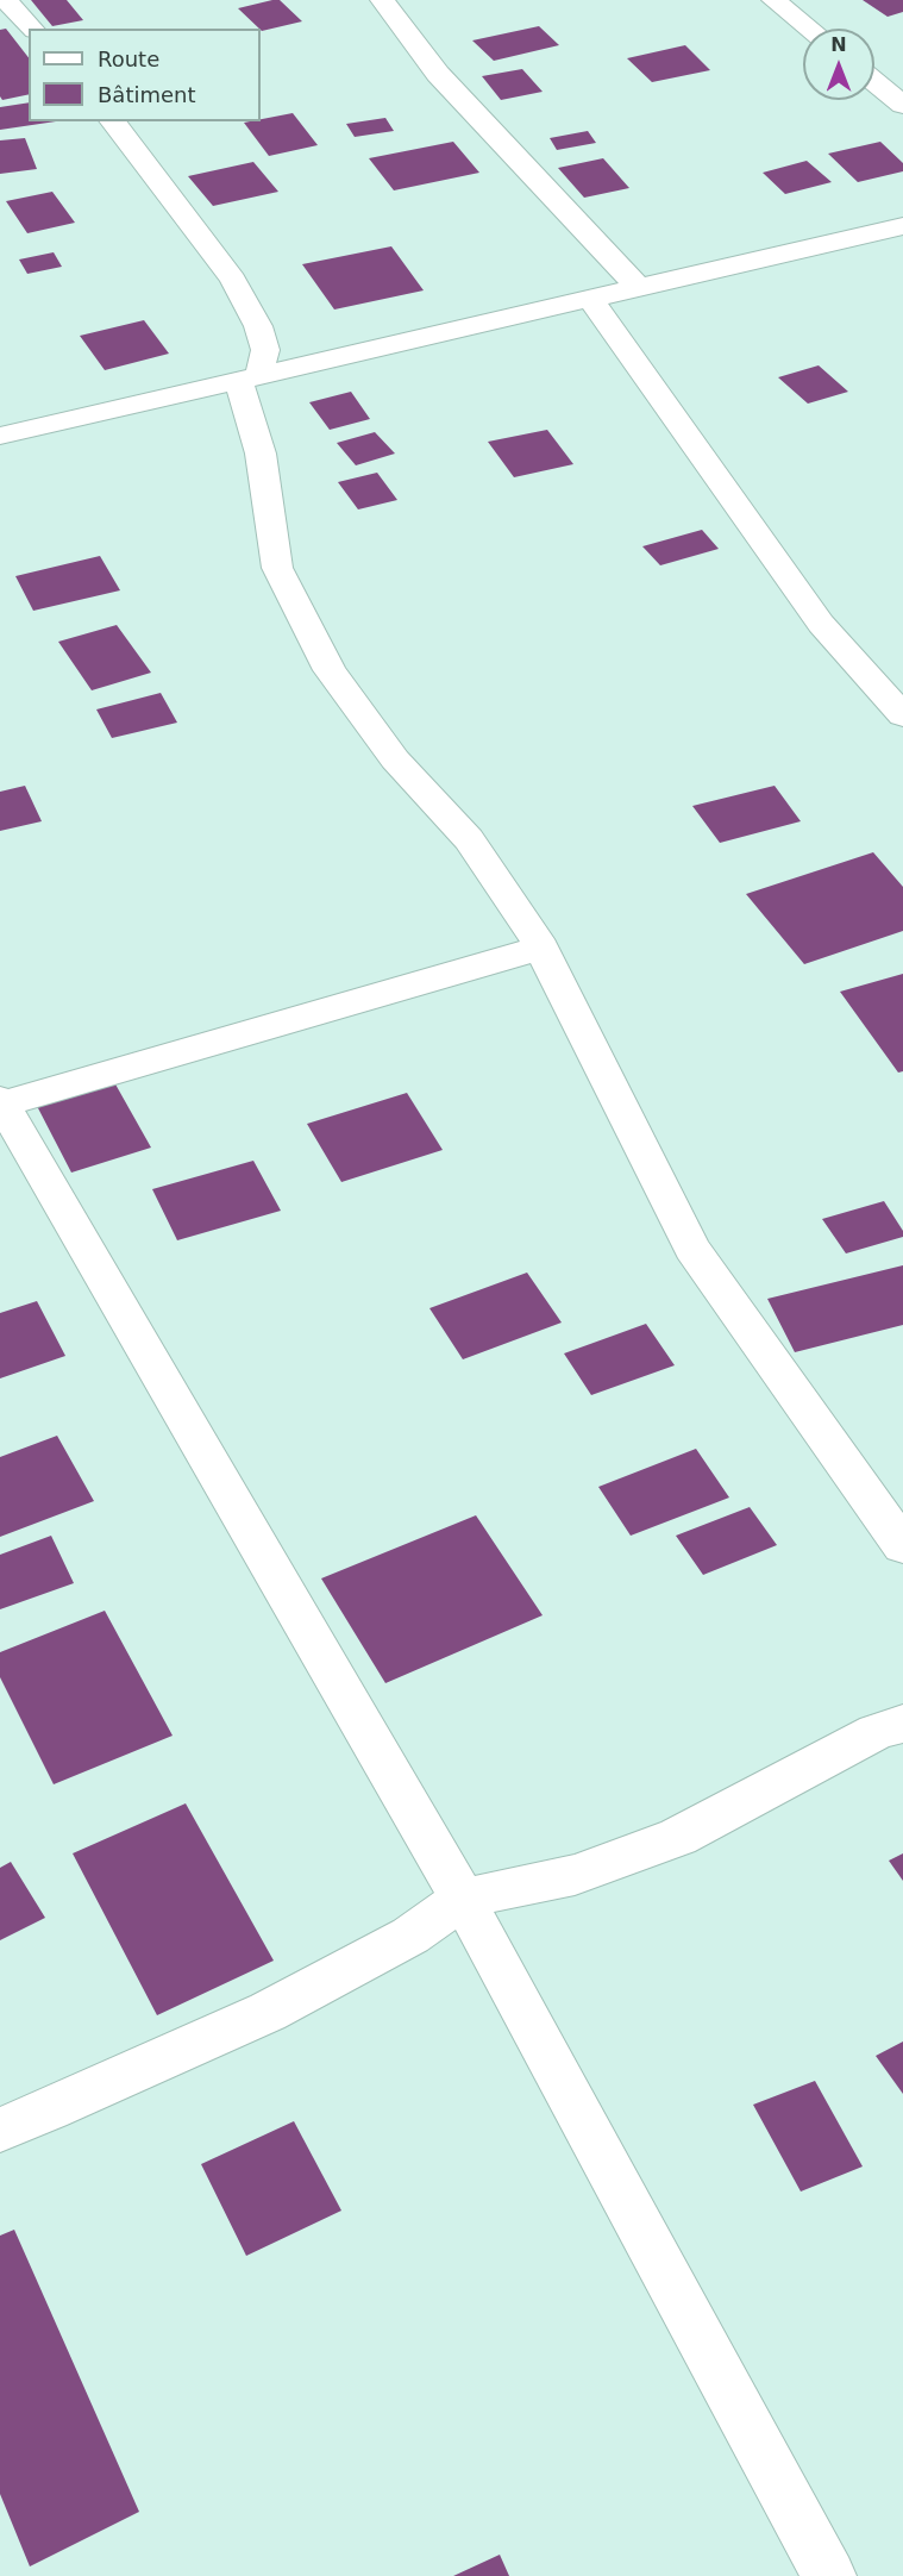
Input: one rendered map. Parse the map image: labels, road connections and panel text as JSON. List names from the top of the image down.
{
  "legend": ["Route", "Bâtiment"],
  "north": "top"
}
